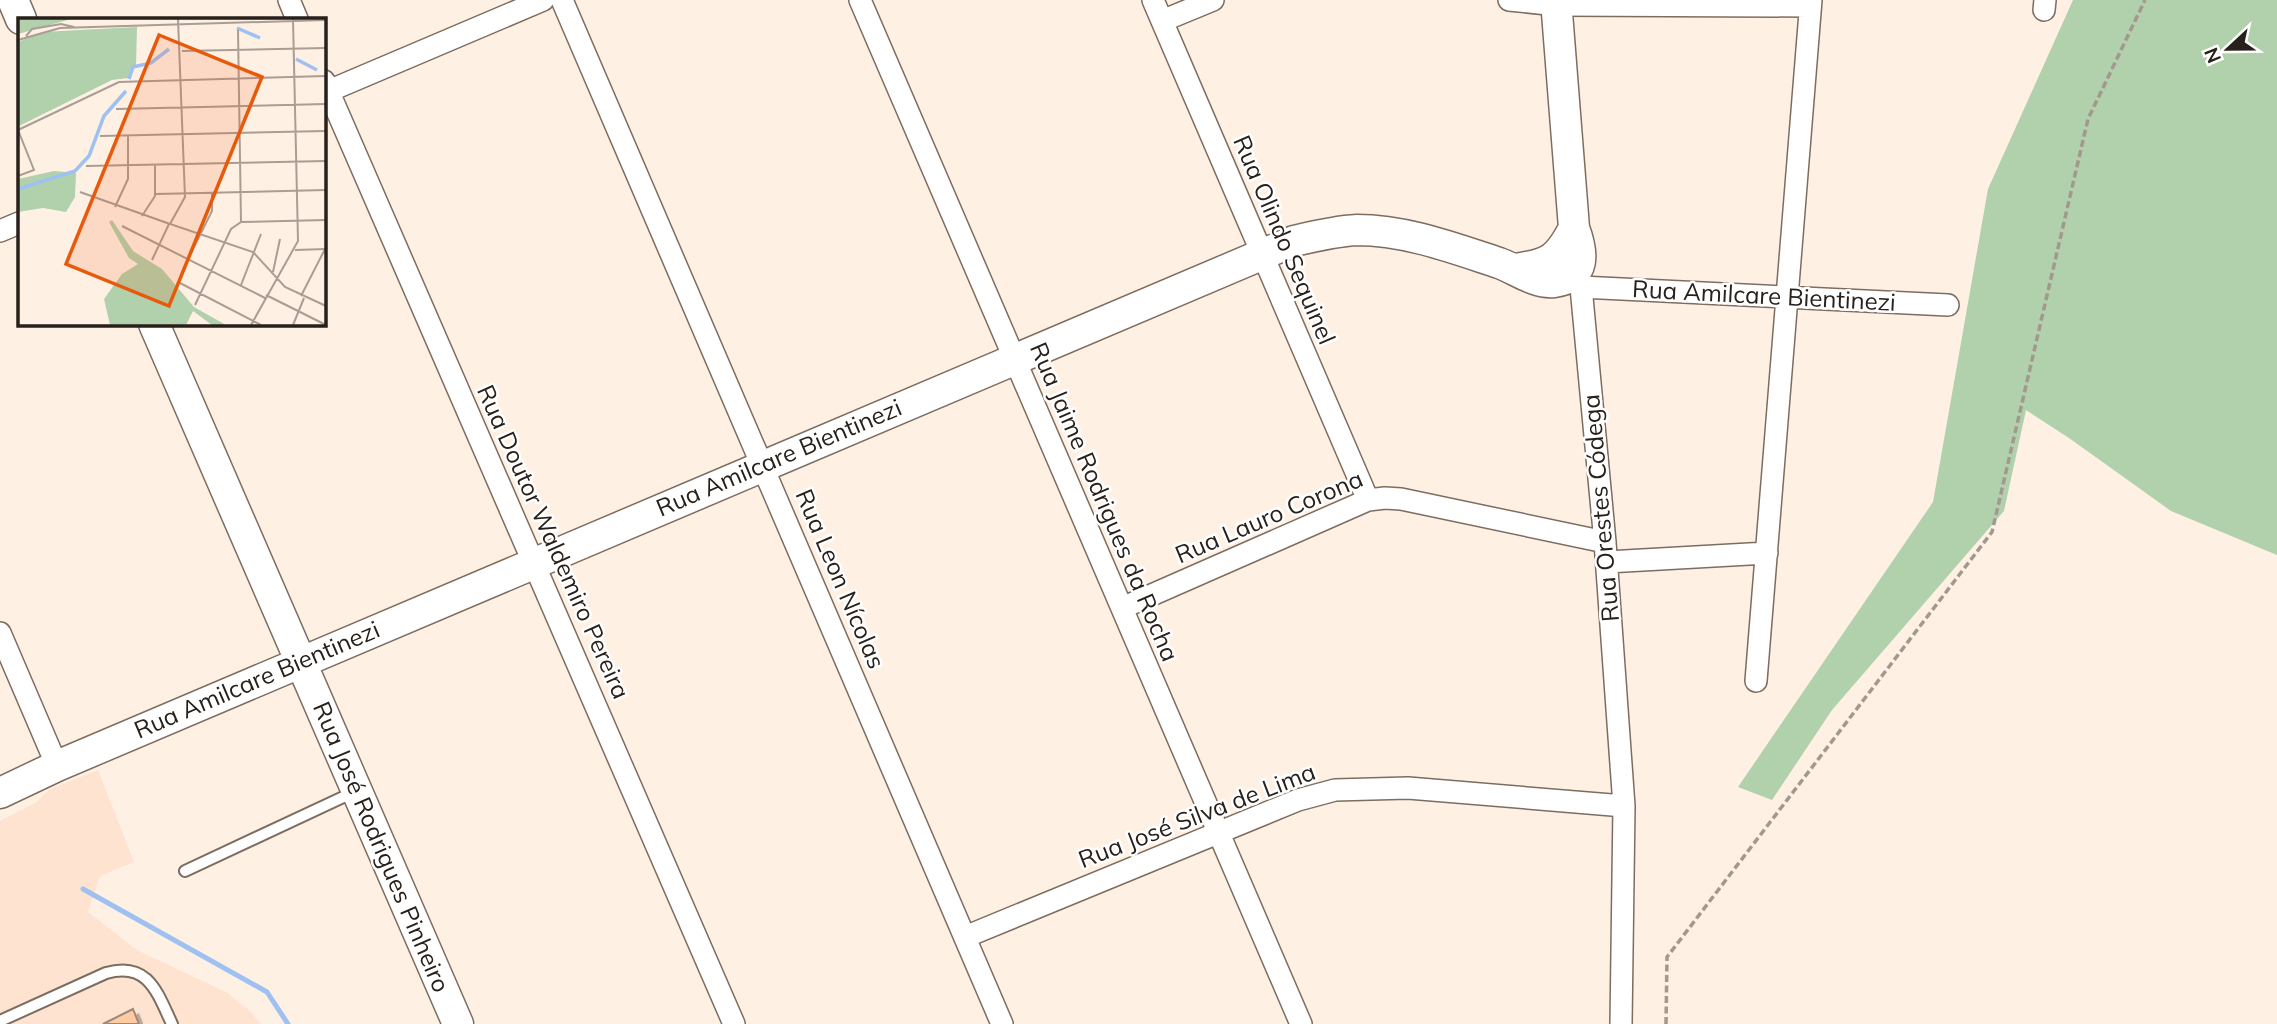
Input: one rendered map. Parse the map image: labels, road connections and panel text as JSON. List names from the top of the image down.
{
  "streets": {
    "main road": ["Rua Amilcare Bientinezi", "Rua Orestes Códega", "Rua José Rodrigues Pinheiro"],
    "street": [
      "Rua Olindo Sequinel",
      "Rua Jaime Rodrigues da Rocha",
      "Rua Lauro Corona",
      "Rua Doutor Waldemiro Pereira",
      "Rua Leon Nícolas",
      "Rua José Silva de Lima"
    ]
  },
  "crossings": [
    ["Rua Olindo Sequinel", "Rua Amilcare Bientinezi"],
    ["Rua Olindo Sequinel", "Rua Lauro Corona"],
    ["Rua Amilcare Bientinezi", "Rua Jaime Rodrigues da Rocha"],
    ["Rua Amilcare Bientinezi", "Rua Orestes Códega"],
    ["Rua Amilcare Bientinezi", "Rua Doutor Waldemiro Pereira"],
    ["Rua Amilcare Bientinezi", "Rua Leon Nícolas"],
    ["Rua Amilcare Bientinezi", "Rua José Rodrigues Pinheiro"],
    ["Rua Jaime Rodrigues da Rocha", "Rua Lauro Corona"],
    ["Rua Jaime Rodrigues da Rocha", "Rua José Silva de Lima"],
    ["Rua Orestes Códega", "Rua Lauro Corona"],
    ["Rua Orestes Códega", "Rua José Silva de Lima"],
    ["Rua Leon Nícolas", "Rua José Silva de Lima"]
  ],
  "north": "left"
}
